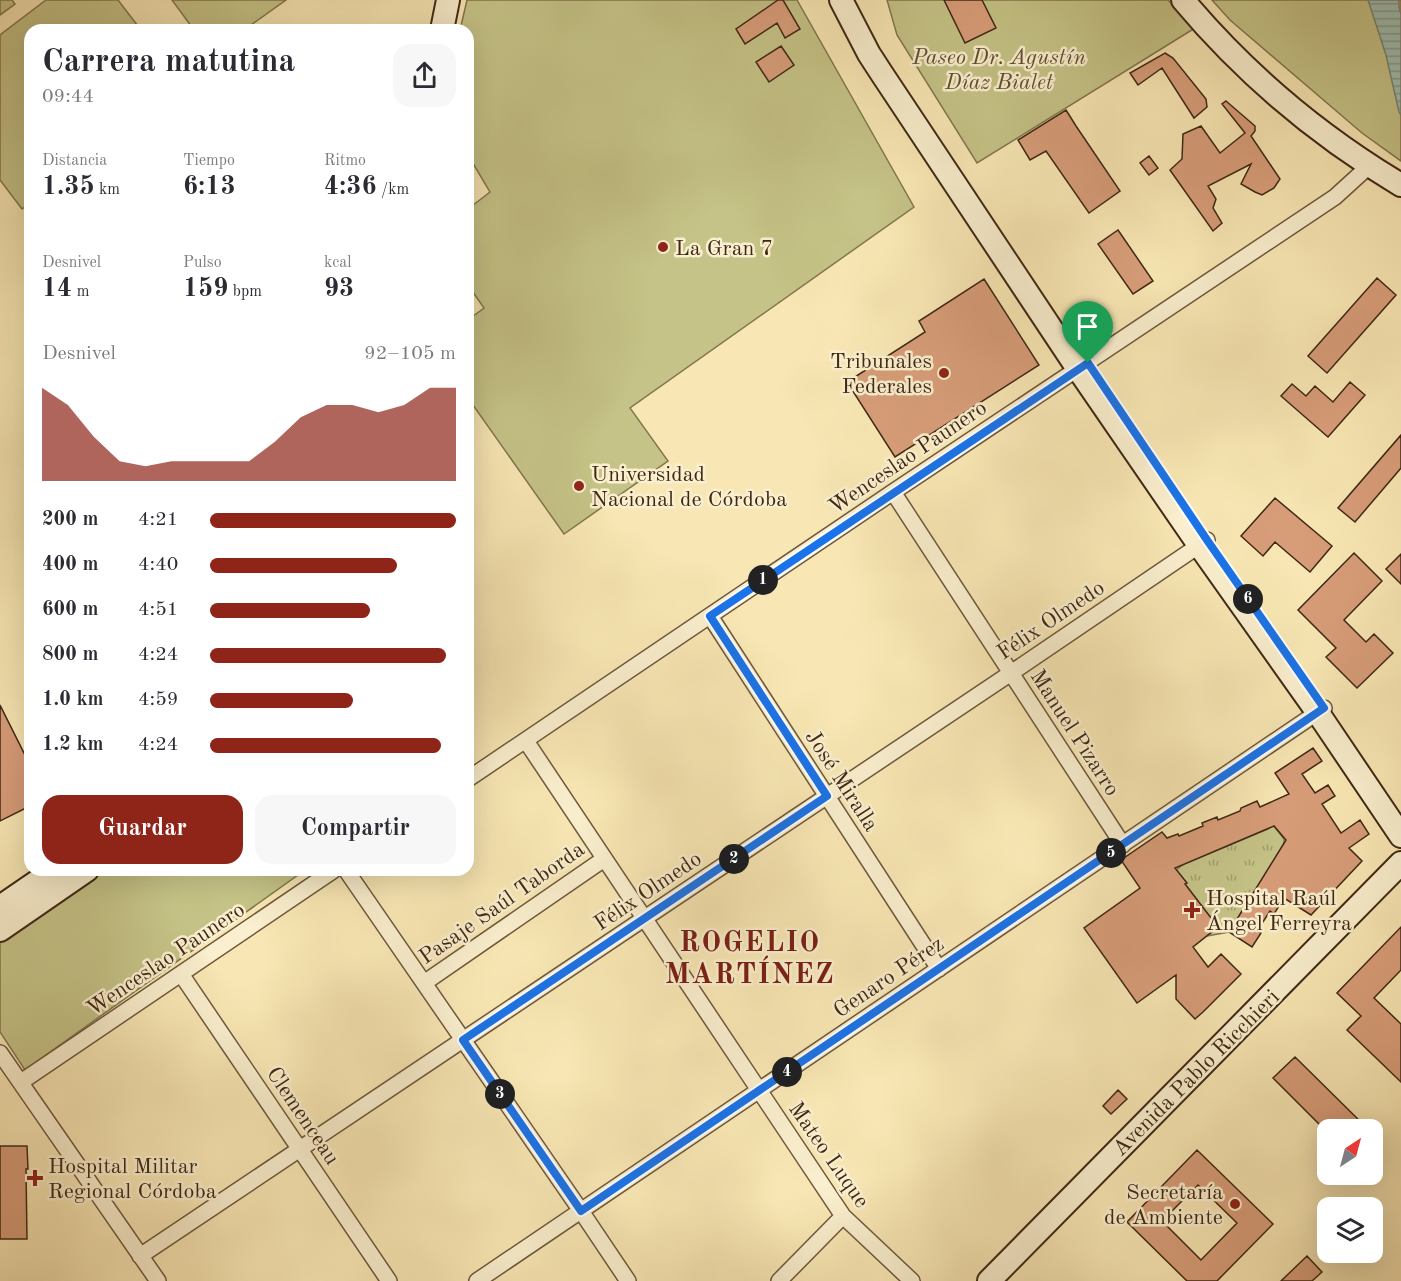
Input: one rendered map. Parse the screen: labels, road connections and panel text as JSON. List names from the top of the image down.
{
  "streets": {
    "main road": ["Avenida Pablo Ricchieri"],
    "street": [
      "Wenceslao Paunero",
      "Félix Olmedo",
      "Manuel Pizarro",
      "José Miralla",
      "Pasaje Saúl Taborda",
      "Genaro Pérez",
      "Clemenceau",
      "Mateo Luque"
    ]
  },
  "crossings": [
    ["Wenceslao Paunero", "Manuel Pizarro"],
    ["Wenceslao Paunero", "José Miralla"],
    ["Wenceslao Paunero", "Clemenceau"],
    ["Wenceslao Paunero", "Mateo Luque"],
    ["Félix Olmedo", "Manuel Pizarro"],
    ["Félix Olmedo", "José Miralla"],
    ["Félix Olmedo", "Clemenceau"],
    ["Félix Olmedo", "Mateo Luque"],
    ["Manuel Pizarro", "Genaro Pérez"],
    ["José Miralla", "Genaro Pérez"],
    ["Pasaje Saúl Taborda", "Mateo Luque"],
    ["Genaro Pérez", "Mateo Luque"]
  ],
  "districts": ["ROGELIO MARTÍNEZ"],
  "parks": ["Paseo Dr. Agustín Díaz Bialet"],
  "places": {
    "other": [
      "La Gran 7",
      "Tribunales Federales",
      "Universidad Nacional de Córdoba",
      "Secretaría de Ambiente"
    ],
    "health": ["Hospital Raúl Ángel Ferreyra", "Hospital Militar Regional Córdoba"]
  },
  "north": "top right",
  "page": {
    "heading": ["Carrera matutina", "09:44"],
    "stats": [
      ["Distancia", "1.35 km"],
      ["Tiempo", "6:13"],
      ["Ritmo", "4:36 /km"],
      ["Desnivel", "14 m"],
      ["Pulso", "159 bpm"],
      ["kcal", "93"]
    ],
    "chart": ["Desnivel", "92–105 m"],
    "list": [
      {
        "name": "200 m",
        "note": "4:21"
      },
      {
        "name": "400 m",
        "note": "4:40"
      },
      {
        "name": "600 m",
        "note": "4:51"
      },
      {
        "name": "800 m",
        "note": "4:24"
      },
      {
        "name": "1.0 km",
        "note": "4:59"
      },
      {
        "name": "1.2 km",
        "note": "4:24"
      }
    ],
    "pins": [
      "1",
      "6",
      "5",
      "2",
      "4",
      "3"
    ],
    "buttons": ["Guardar", "Compartir"]
  }
}
